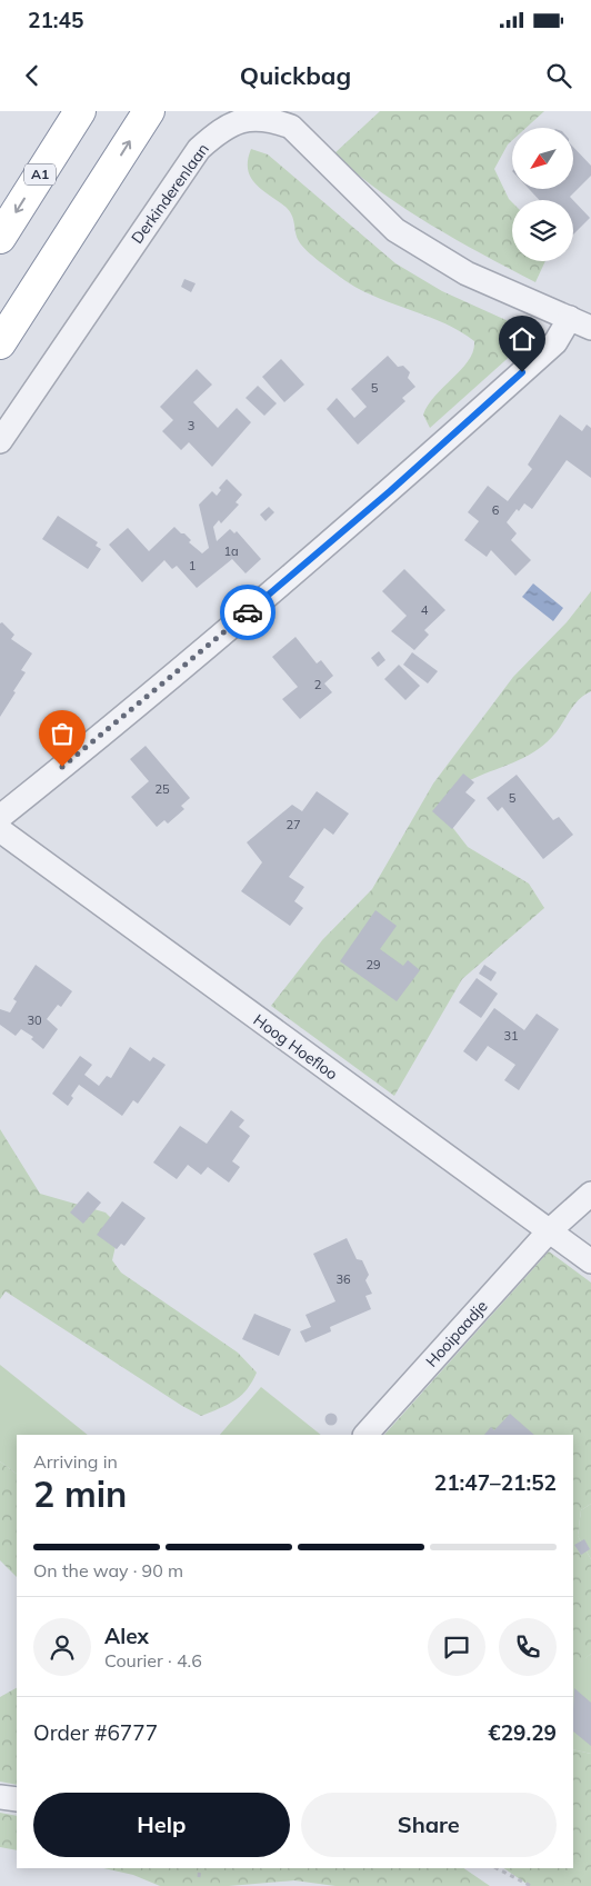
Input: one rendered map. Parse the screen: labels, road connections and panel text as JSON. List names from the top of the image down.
{
  "streets": {
    "highway": ["A1"],
    "street": ["Derkinderenlaan", "Hoog Hoefloo", "Hooipaadje"]
  },
  "crossings": [
    ["Hoog Hoefloo", "Hooipaadje"]
  ],
  "house_numbers": [
    "5",
    "3",
    "6",
    "1a",
    "1",
    "4",
    "2",
    "25",
    "5",
    "27",
    "29",
    "30",
    "31",
    "36"
  ],
  "north": "bottom left",
  "page": {
    "status": "21:45",
    "header": "Quickbag",
    "heading": ["2 min", "Arriving in", "21:47–21:52"],
    "panel": [
      "Alex",
      "Courier · 4.6",
      "Order #6777",
      "€29.29"
    ],
    "bar": "On the way · 90 m",
    "buttons": ["Help", "Share"]
  }
}
